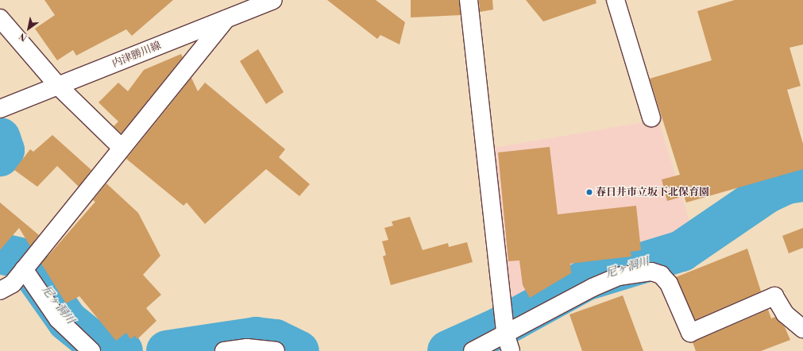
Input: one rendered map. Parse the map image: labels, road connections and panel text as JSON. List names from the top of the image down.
{
  "streets": {
    "street": ["内津勝川線"]
  },
  "water": ["尼ヶ洞川"],
  "places": ["春日井市立坂下北保育園"],
  "north": "bottom left"
}
